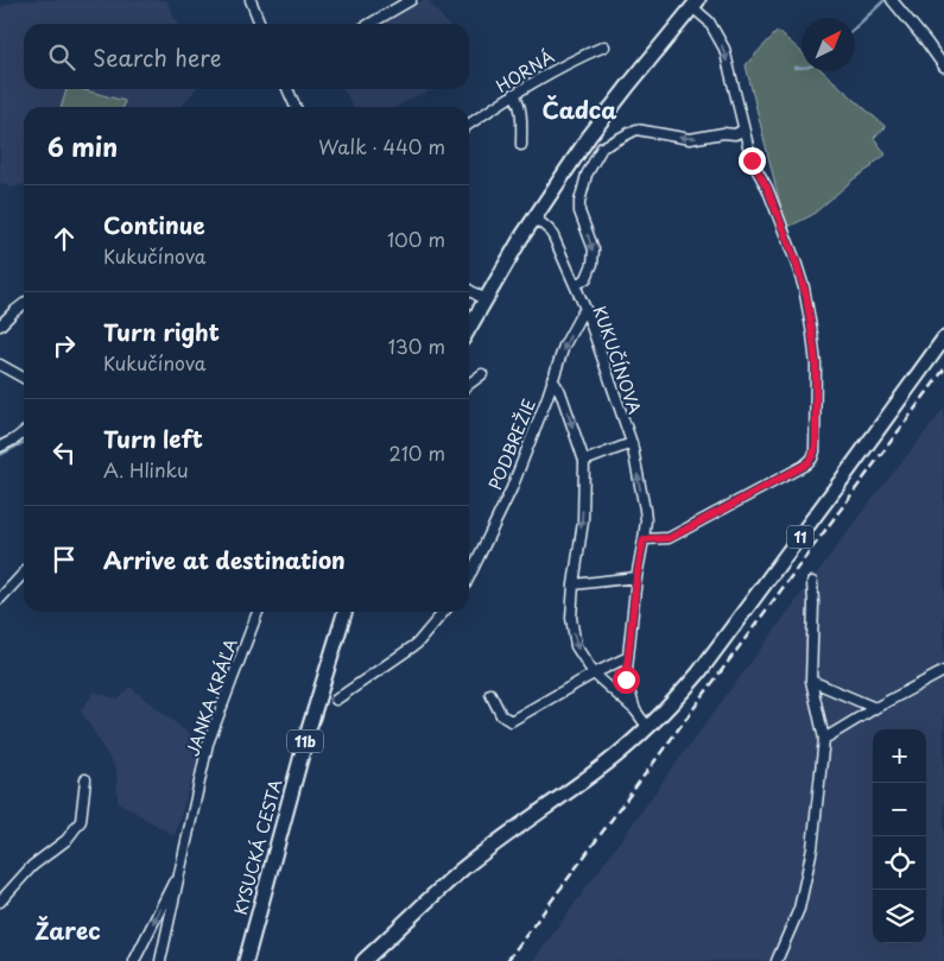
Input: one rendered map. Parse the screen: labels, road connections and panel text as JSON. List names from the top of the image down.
{
  "streets": {
    "main road": ["11", "11b", "KYSUCKÁ CESTA"],
    "street": [
      "HORNÁ",
      "KUKUČÍNOVA",
      "PODBREŽIE",
      "JANKA KRÁĽA"
    ]
  },
  "crossings": [
    ["KUKUČÍNOVA", "PODBREŽIE"]
  ],
  "districts": ["Čadca", "Žarec"],
  "north": "top right",
  "page": {
    "search": "Search here",
    "heading": ["6 min", "Walk · 440 m"],
    "list": [
      ["Continue", "Kukučínova", "100 m"],
      ["Turn right", "Kukučínova", "130 m"],
      ["Turn left", "A. Hlinku", "210 m"],
      "Arrive at destination"
    ],
    "map_buttons": ["+", "−"]
  }
}
